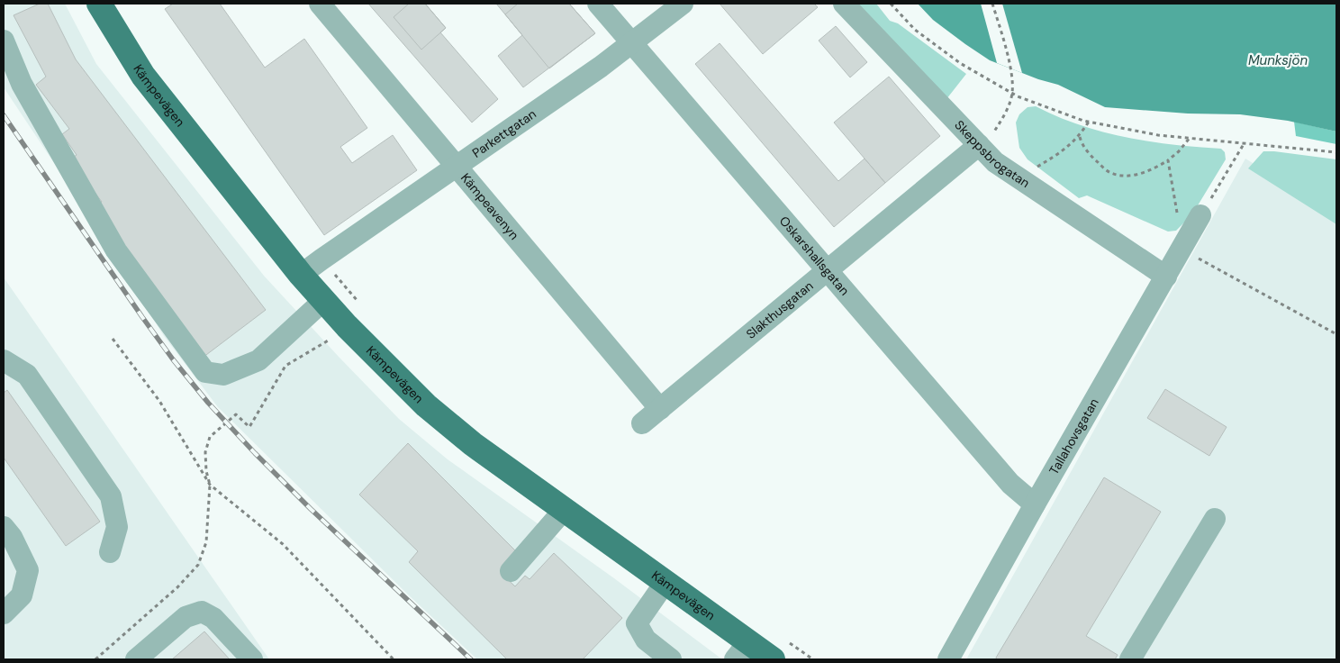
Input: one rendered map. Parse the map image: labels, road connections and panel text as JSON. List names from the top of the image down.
{
  "streets": {
    "main road": ["Kämpevägen"],
    "street": [
      "Parkettgatan",
      "Skeppsbrogatan",
      "Kämpeavenyn",
      "Oskarshallsgatan",
      "Slakthusgatan",
      "Tallahovsgatan"
    ]
  },
  "crossings": [
    ["Kämpevägen", "Parkettgatan"],
    ["Parkettgatan", "Kämpeavenyn"],
    ["Parkettgatan", "Oskarshallsgatan"],
    ["Skeppsbrogatan", "Slakthusgatan"],
    ["Skeppsbrogatan", "Tallahovsgatan"],
    ["Kämpeavenyn", "Slakthusgatan"],
    ["Oskarshallsgatan", "Slakthusgatan"],
    ["Oskarshallsgatan", "Tallahovsgatan"]
  ],
  "water": ["Munksjön"]
}
